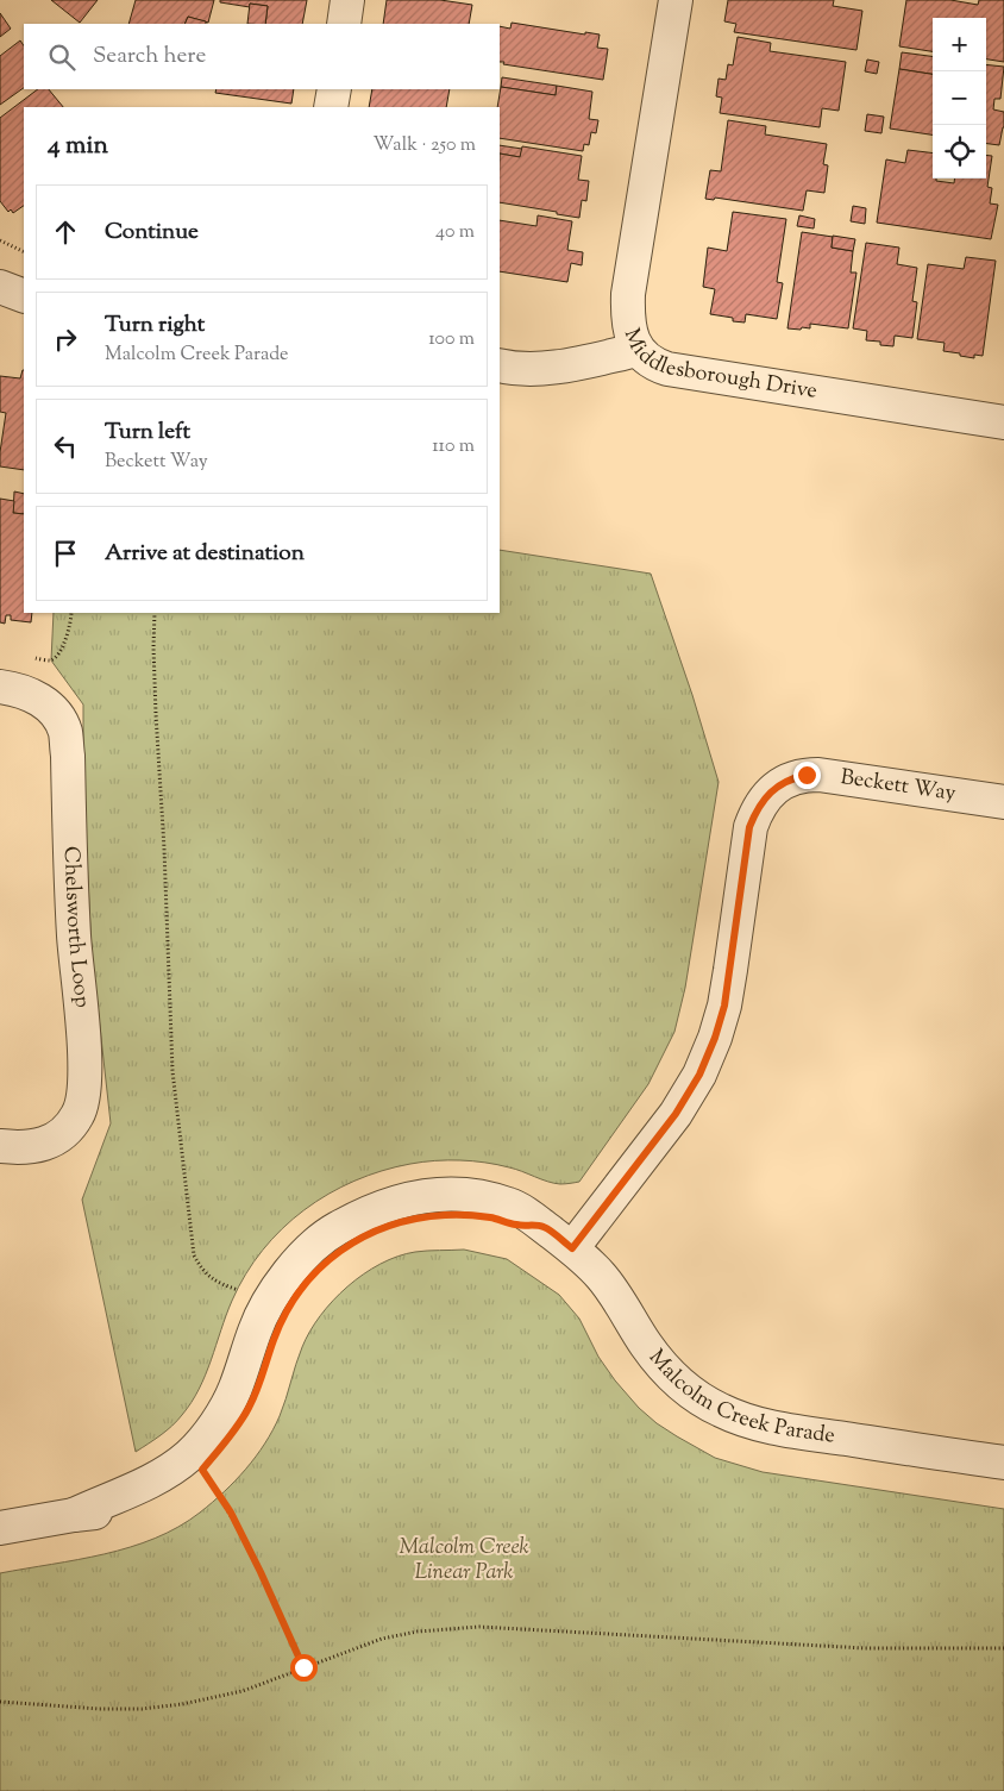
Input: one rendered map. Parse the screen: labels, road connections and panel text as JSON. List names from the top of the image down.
{
  "streets": {
    "street": [
      "Middlesborough Drive",
      "Beckett Way",
      "Chelsworth Loop",
      "Malcolm Creek Parade"
    ]
  },
  "crossings": [
    ["Beckett Way", "Malcolm Creek Parade"]
  ],
  "parks": ["Malcolm Creek Linear Park"],
  "page": {
    "map_buttons": ["+", "−"],
    "search": "Search here",
    "heading": ["4 min", "Walk · 250 m"],
    "list": [
      ["Continue", "40 m"],
      ["Turn right", "Malcolm Creek Parade", "100 m"],
      ["Turn left", "Beckett Way", "110 m"],
      "Arrive at destination"
    ]
  }
}
